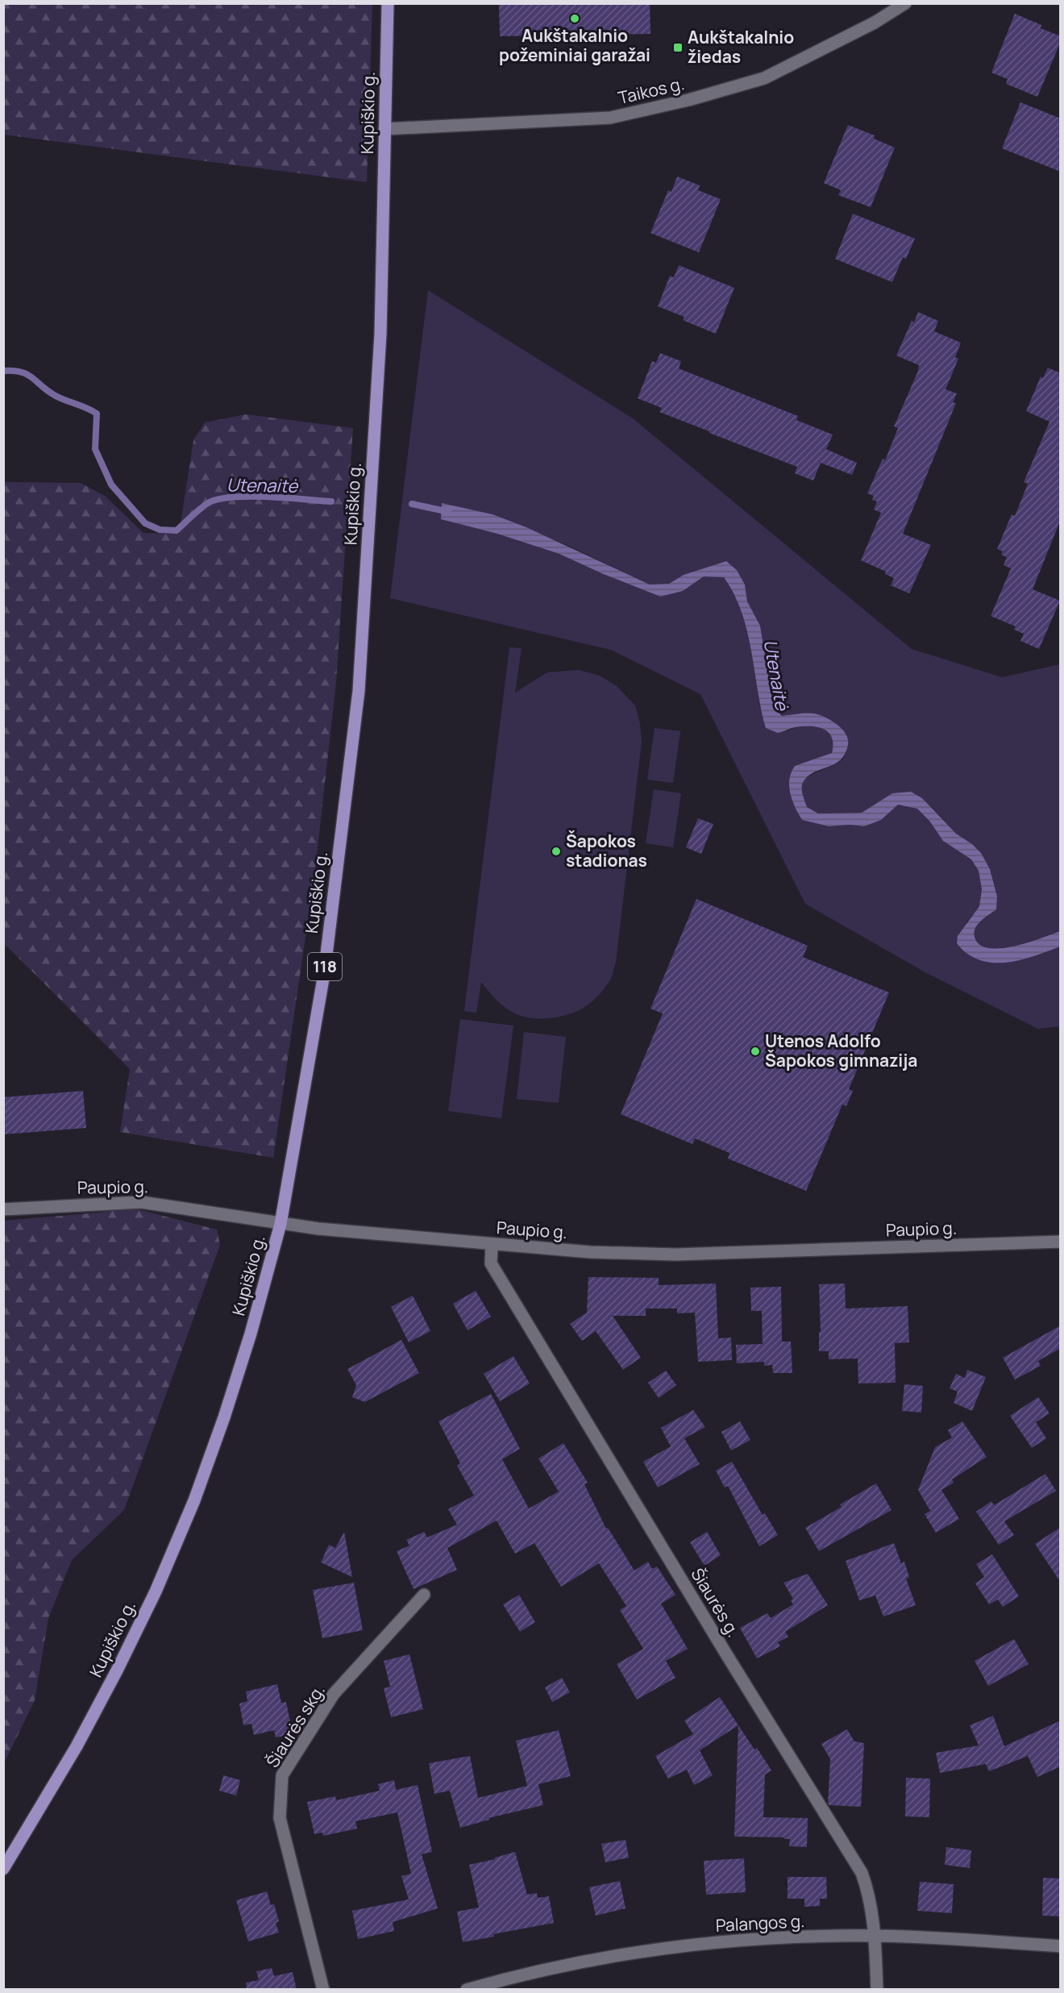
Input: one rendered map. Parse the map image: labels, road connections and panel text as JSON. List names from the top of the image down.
{
  "streets": {
    "main road": ["Kupiškio g.", "118"],
    "street": [
      "Taikos g.",
      "Paupio g.",
      "Šiaurės g.",
      "Šiaurės skg.",
      "Palangos g."
    ]
  },
  "crossings": [
    ["Taikos g.", "Kupiškio g."],
    ["Kupiškio g.", "Paupio g."],
    ["Paupio g.", "Šiaurės g."],
    ["Šiaurės g.", "Palangos g."]
  ],
  "water": ["Utenaitė"],
  "places": {
    "other": ["Aukštakalnio požeminiai garažai", "Šapokos stadionas", "Utenos Adolfo Šapokos gimnazija"],
    "transit": ["Aukštakalnio žiedas"]
  }
}
